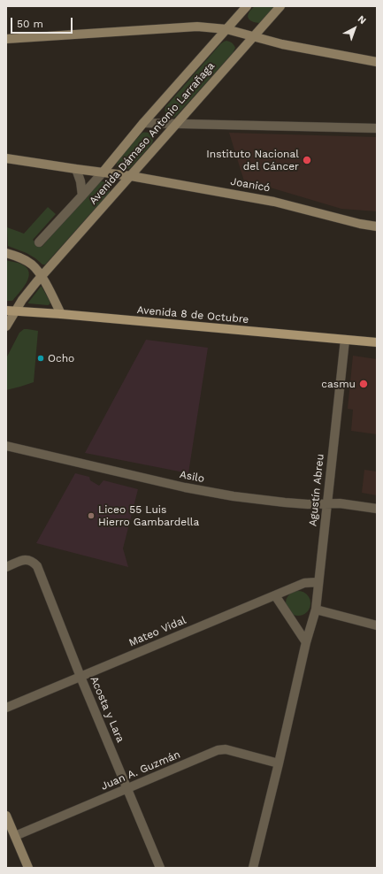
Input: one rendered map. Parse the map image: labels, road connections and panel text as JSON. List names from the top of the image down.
{
  "streets": {
    "main road": ["Avenida 8 de Octubre"],
    "street": [
      "Avenida Dámaso Antonio Larrañaga",
      "Joanicó",
      "Asilo",
      "Agustín Abreu",
      "Mateo Vidal",
      "Acosta y Lara",
      "Juan A. Guzmán"
    ]
  },
  "crossings": [
    ["Avenida Dámaso Antonio Larrañaga", "Joanicó"],
    ["Avenida Dámaso Antonio Larrañaga", "Avenida 8 de Octubre"],
    ["Avenida 8 de Octubre", "Agustín Abreu"],
    ["Asilo", "Agustín Abreu"],
    ["Agustín Abreu", "Mateo Vidal"],
    ["Agustín Abreu", "Juan A. Guzmán"],
    ["Mateo Vidal", "Acosta y Lara"],
    ["Acosta y Lara", "Juan A. Guzmán"]
  ],
  "places": [
    "Instituto Nacional del Cáncer",
    "Ocho",
    "casmu",
    "Liceo 55 Luis Hierro Gambardella"
  ],
  "scale_bar": "50 m",
  "north": "top right"
}
